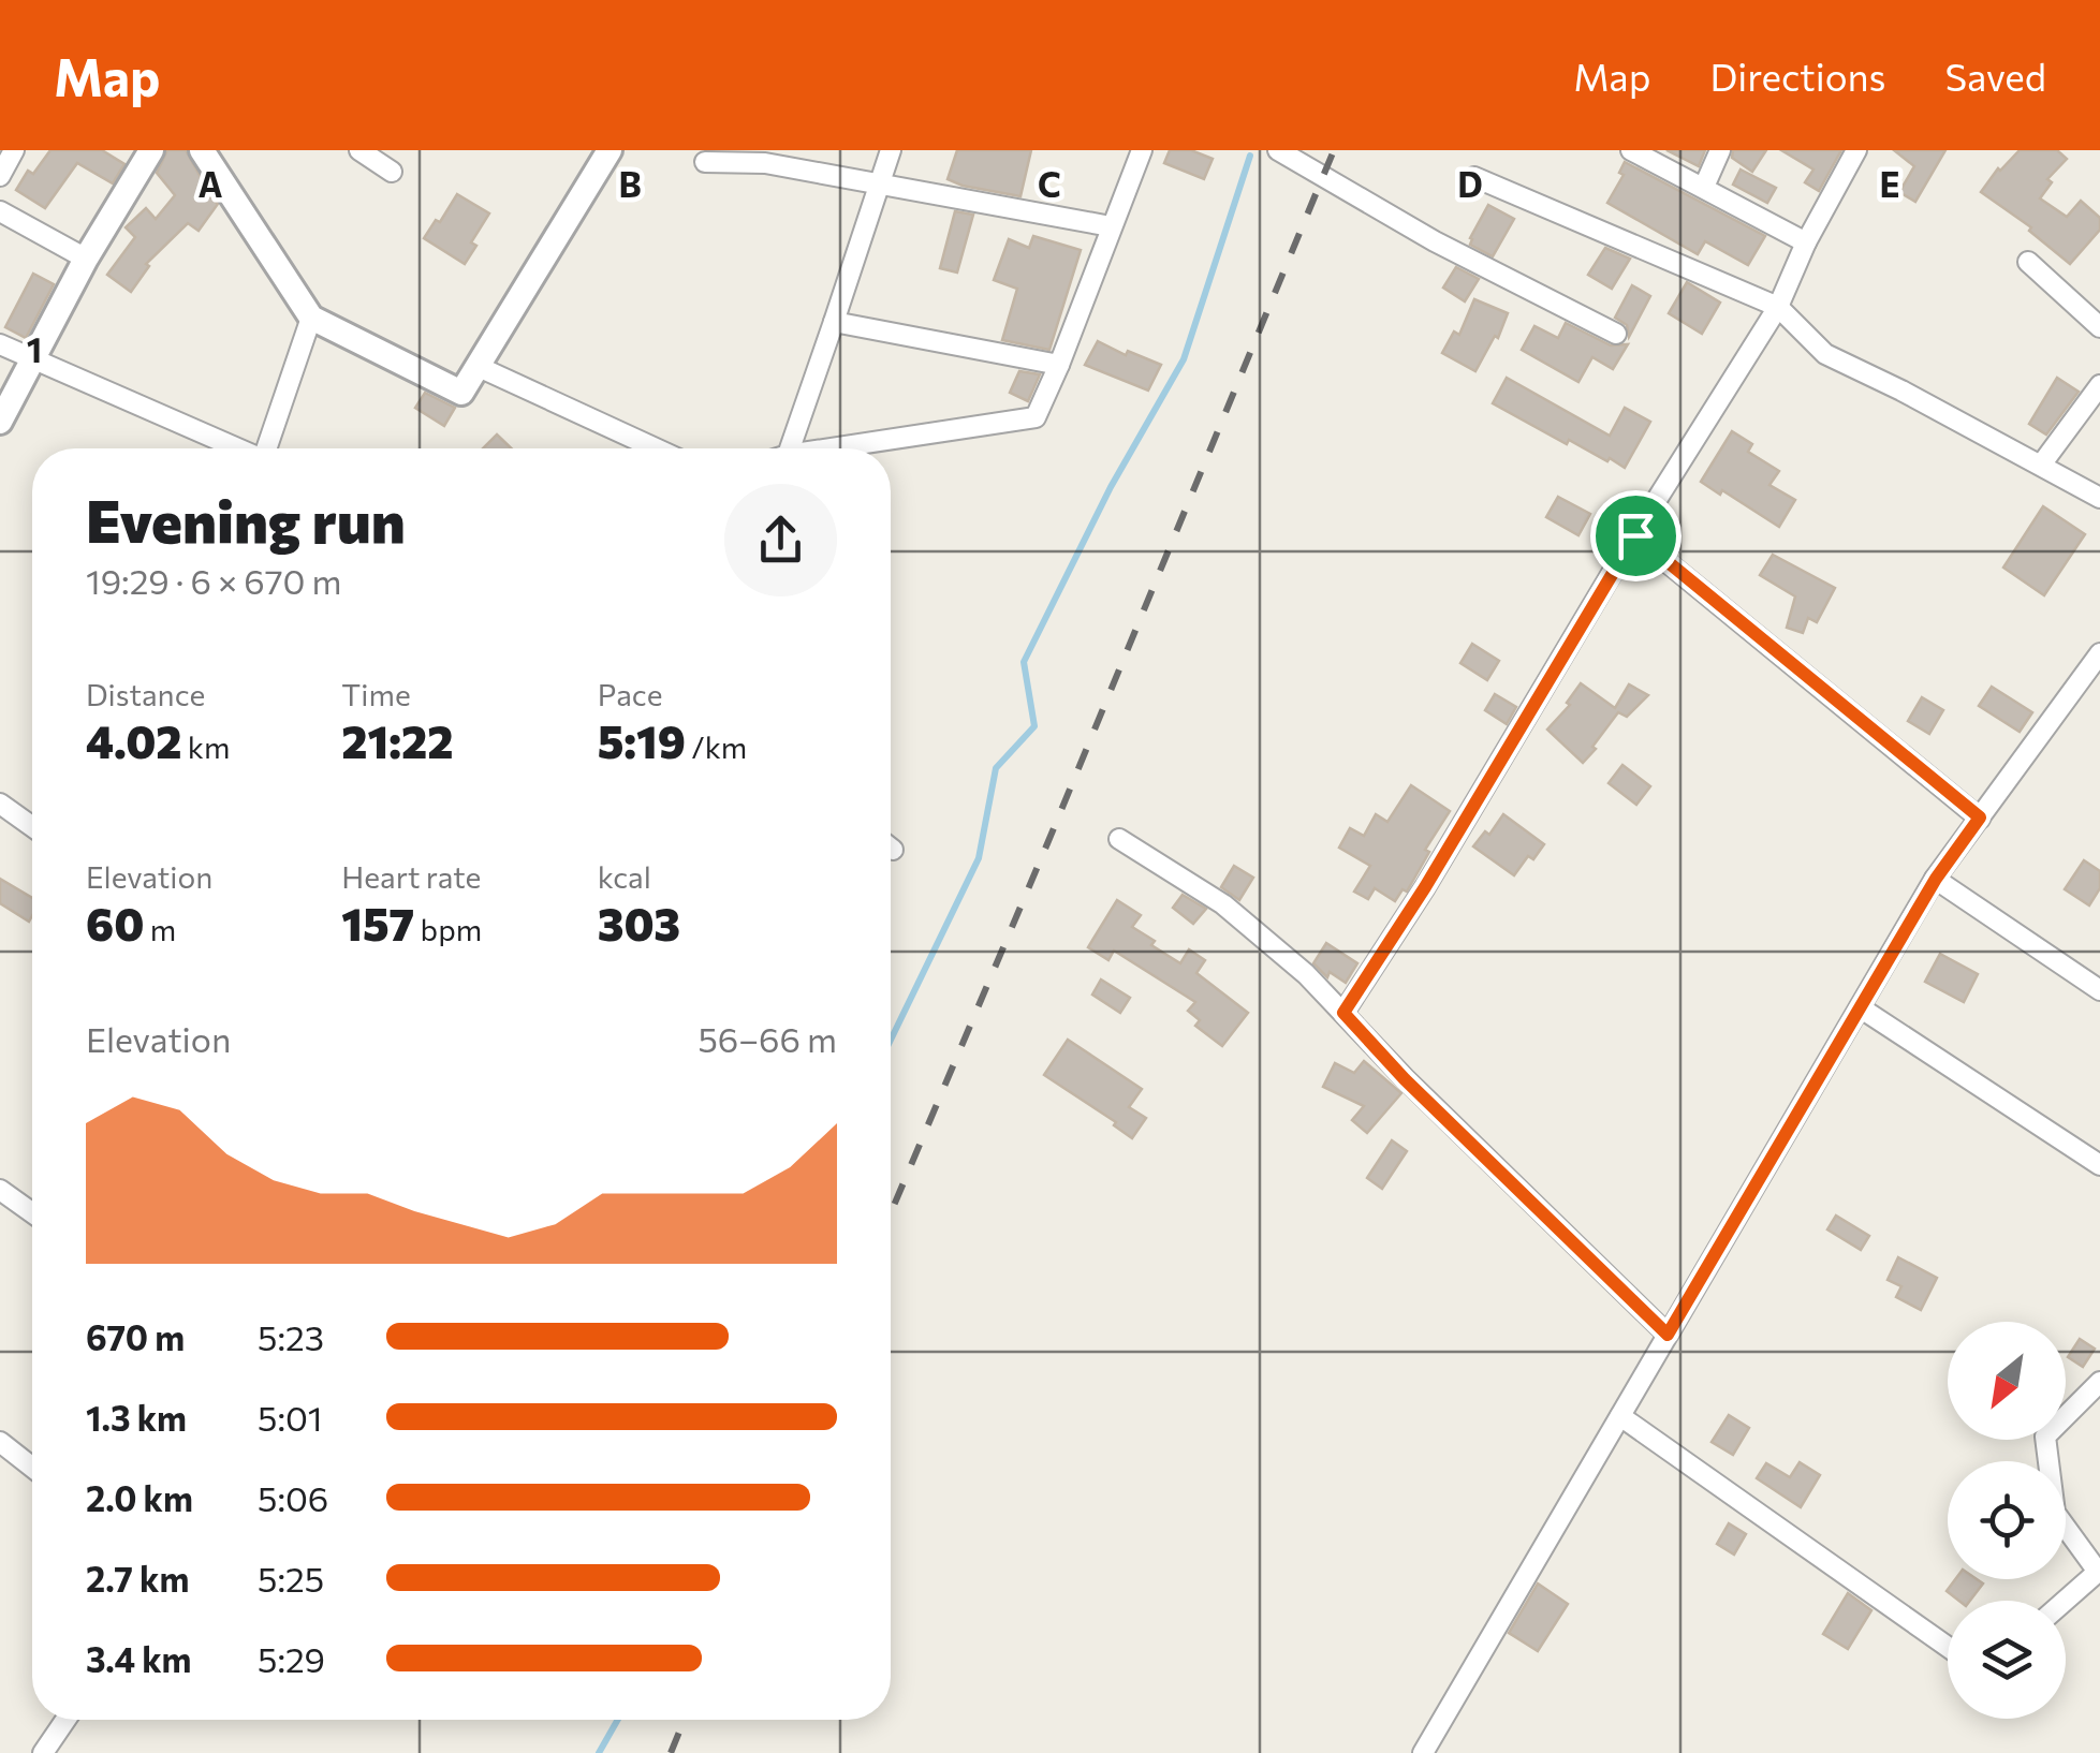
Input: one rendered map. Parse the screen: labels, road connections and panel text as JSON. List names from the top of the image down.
{
  "north": "bottom left",
  "page": {
    "header": "Map",
    "nav": ["Map", "Directions", "Saved"],
    "heading": ["Evening run", "19:29 · 6 × 670 m"],
    "stats": [
      ["Distance", "4.02 km"],
      ["Time", "21:22"],
      ["Pace", "5:19 /km"],
      ["Elevation", "60 m"],
      ["Heart rate", "157 bpm"],
      ["kcal", "303"]
    ],
    "chart": ["Elevation", "56–66 m"],
    "list": [
      {
        "name": "670 m",
        "note": "5:23"
      },
      {
        "name": "1.3 km",
        "note": "5:01"
      },
      {
        "name": "2.0 km",
        "note": "5:06"
      },
      {
        "name": "2.7 km",
        "note": "5:25"
      },
      {
        "name": "3.4 km",
        "note": "5:29"
      }
    ]
  },
  "grid": {
    "columns": [
      "A",
      "B",
      "C",
      "D",
      "E"
    ],
    "rows": ["1"]
  }
}
